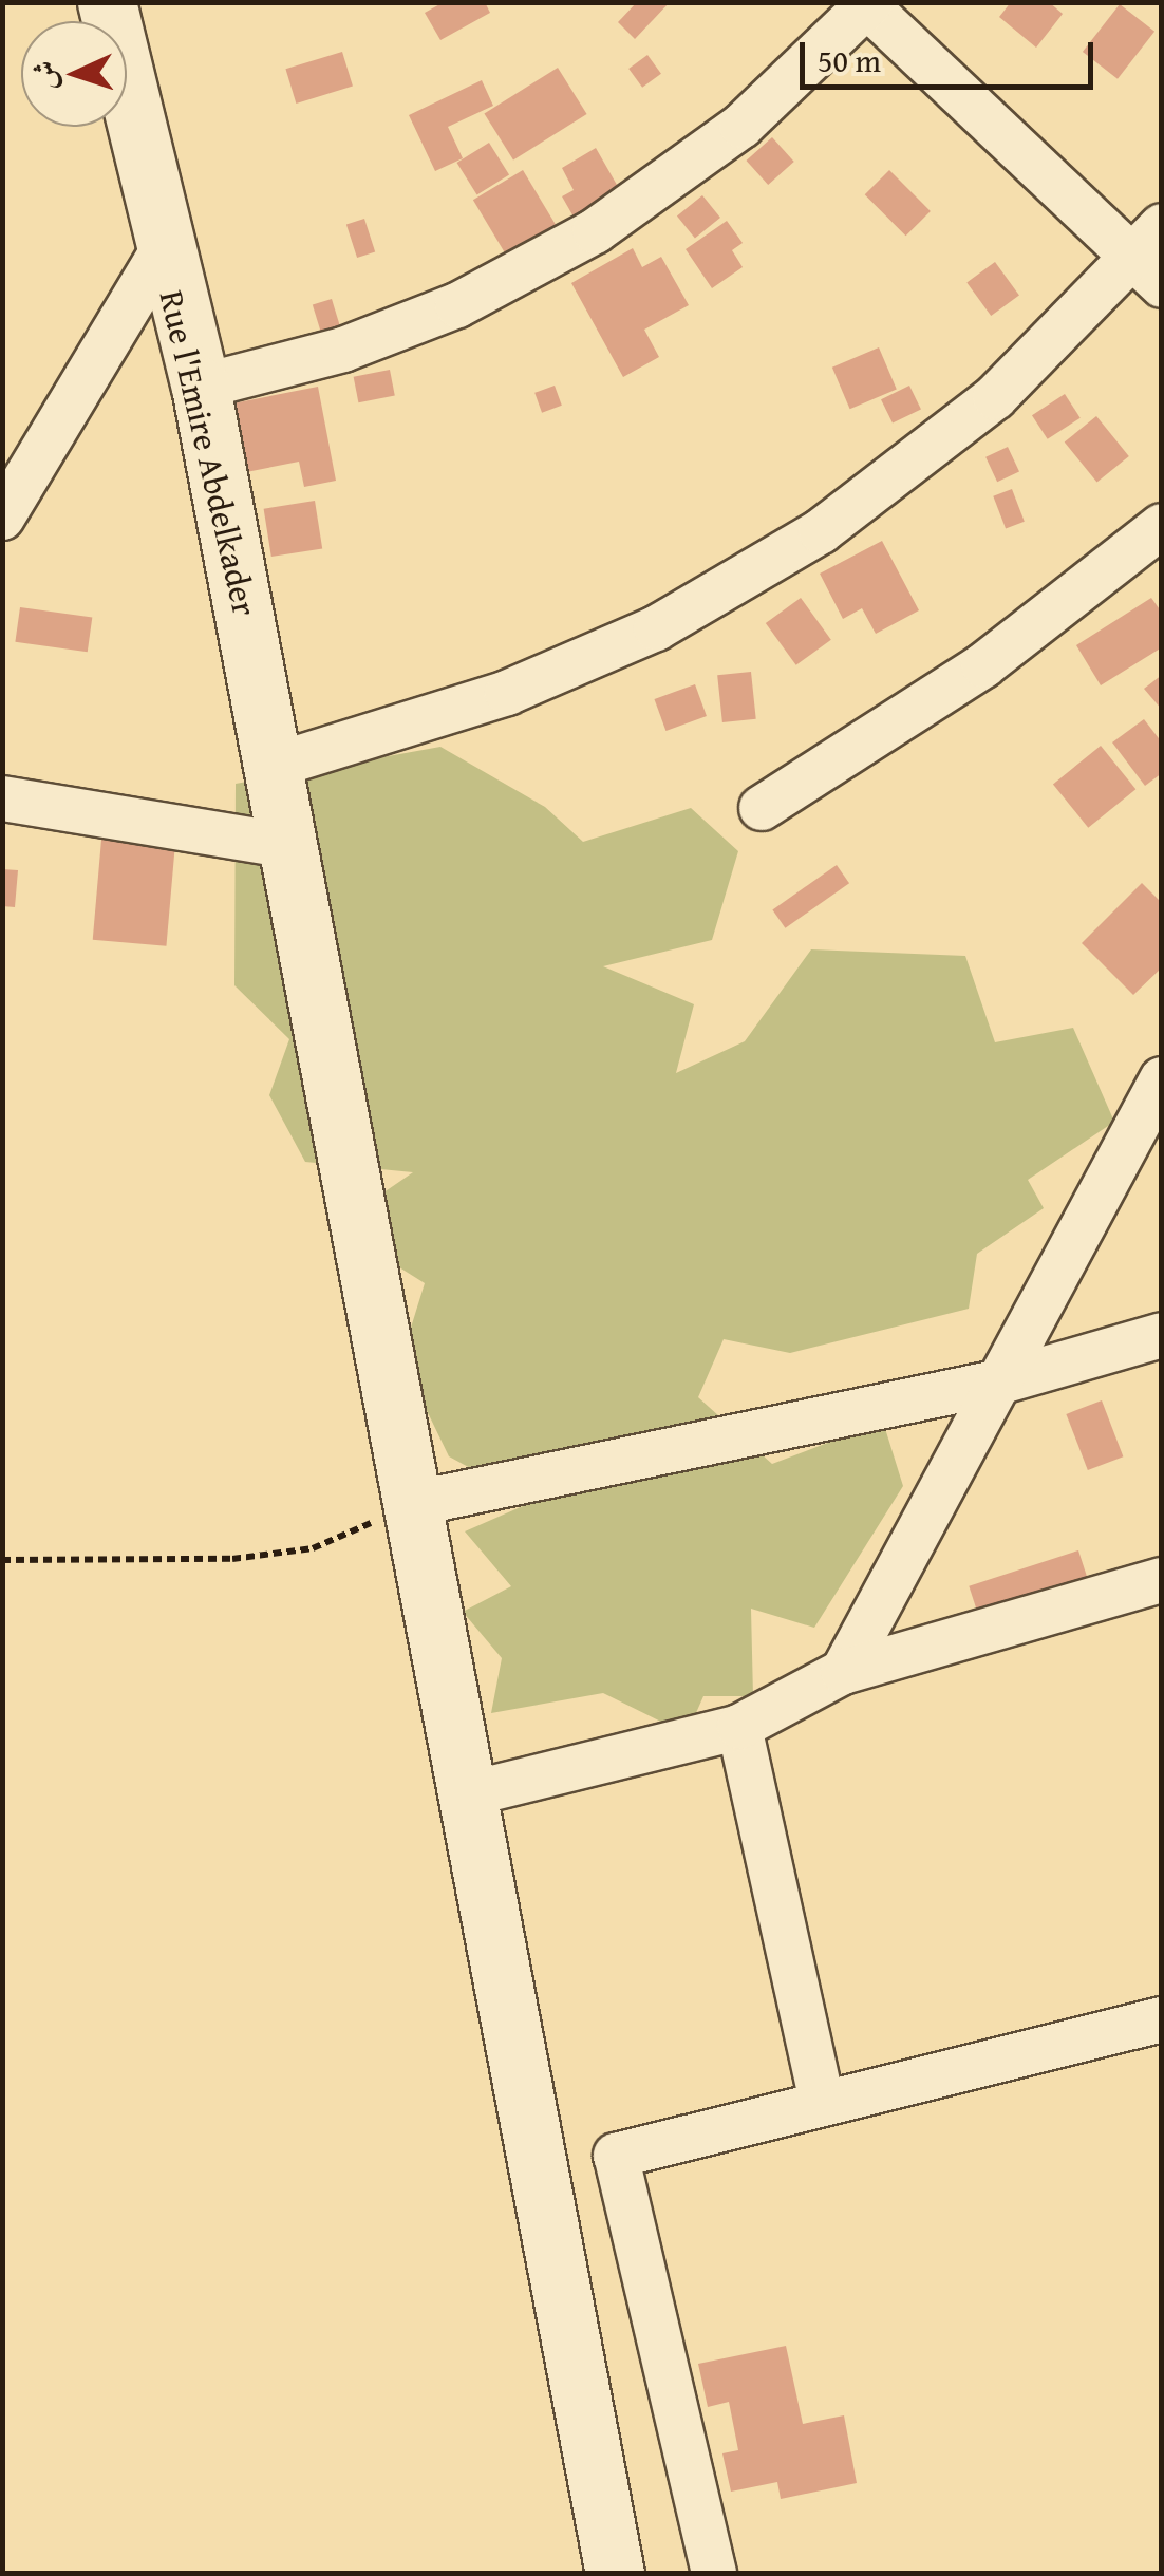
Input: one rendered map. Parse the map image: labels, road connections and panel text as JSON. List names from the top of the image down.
{
  "streets": {
    "main road": ["Rue l'Emire Abdelkader"]
  },
  "scale_bar": "50 m",
  "north": "left"
}
